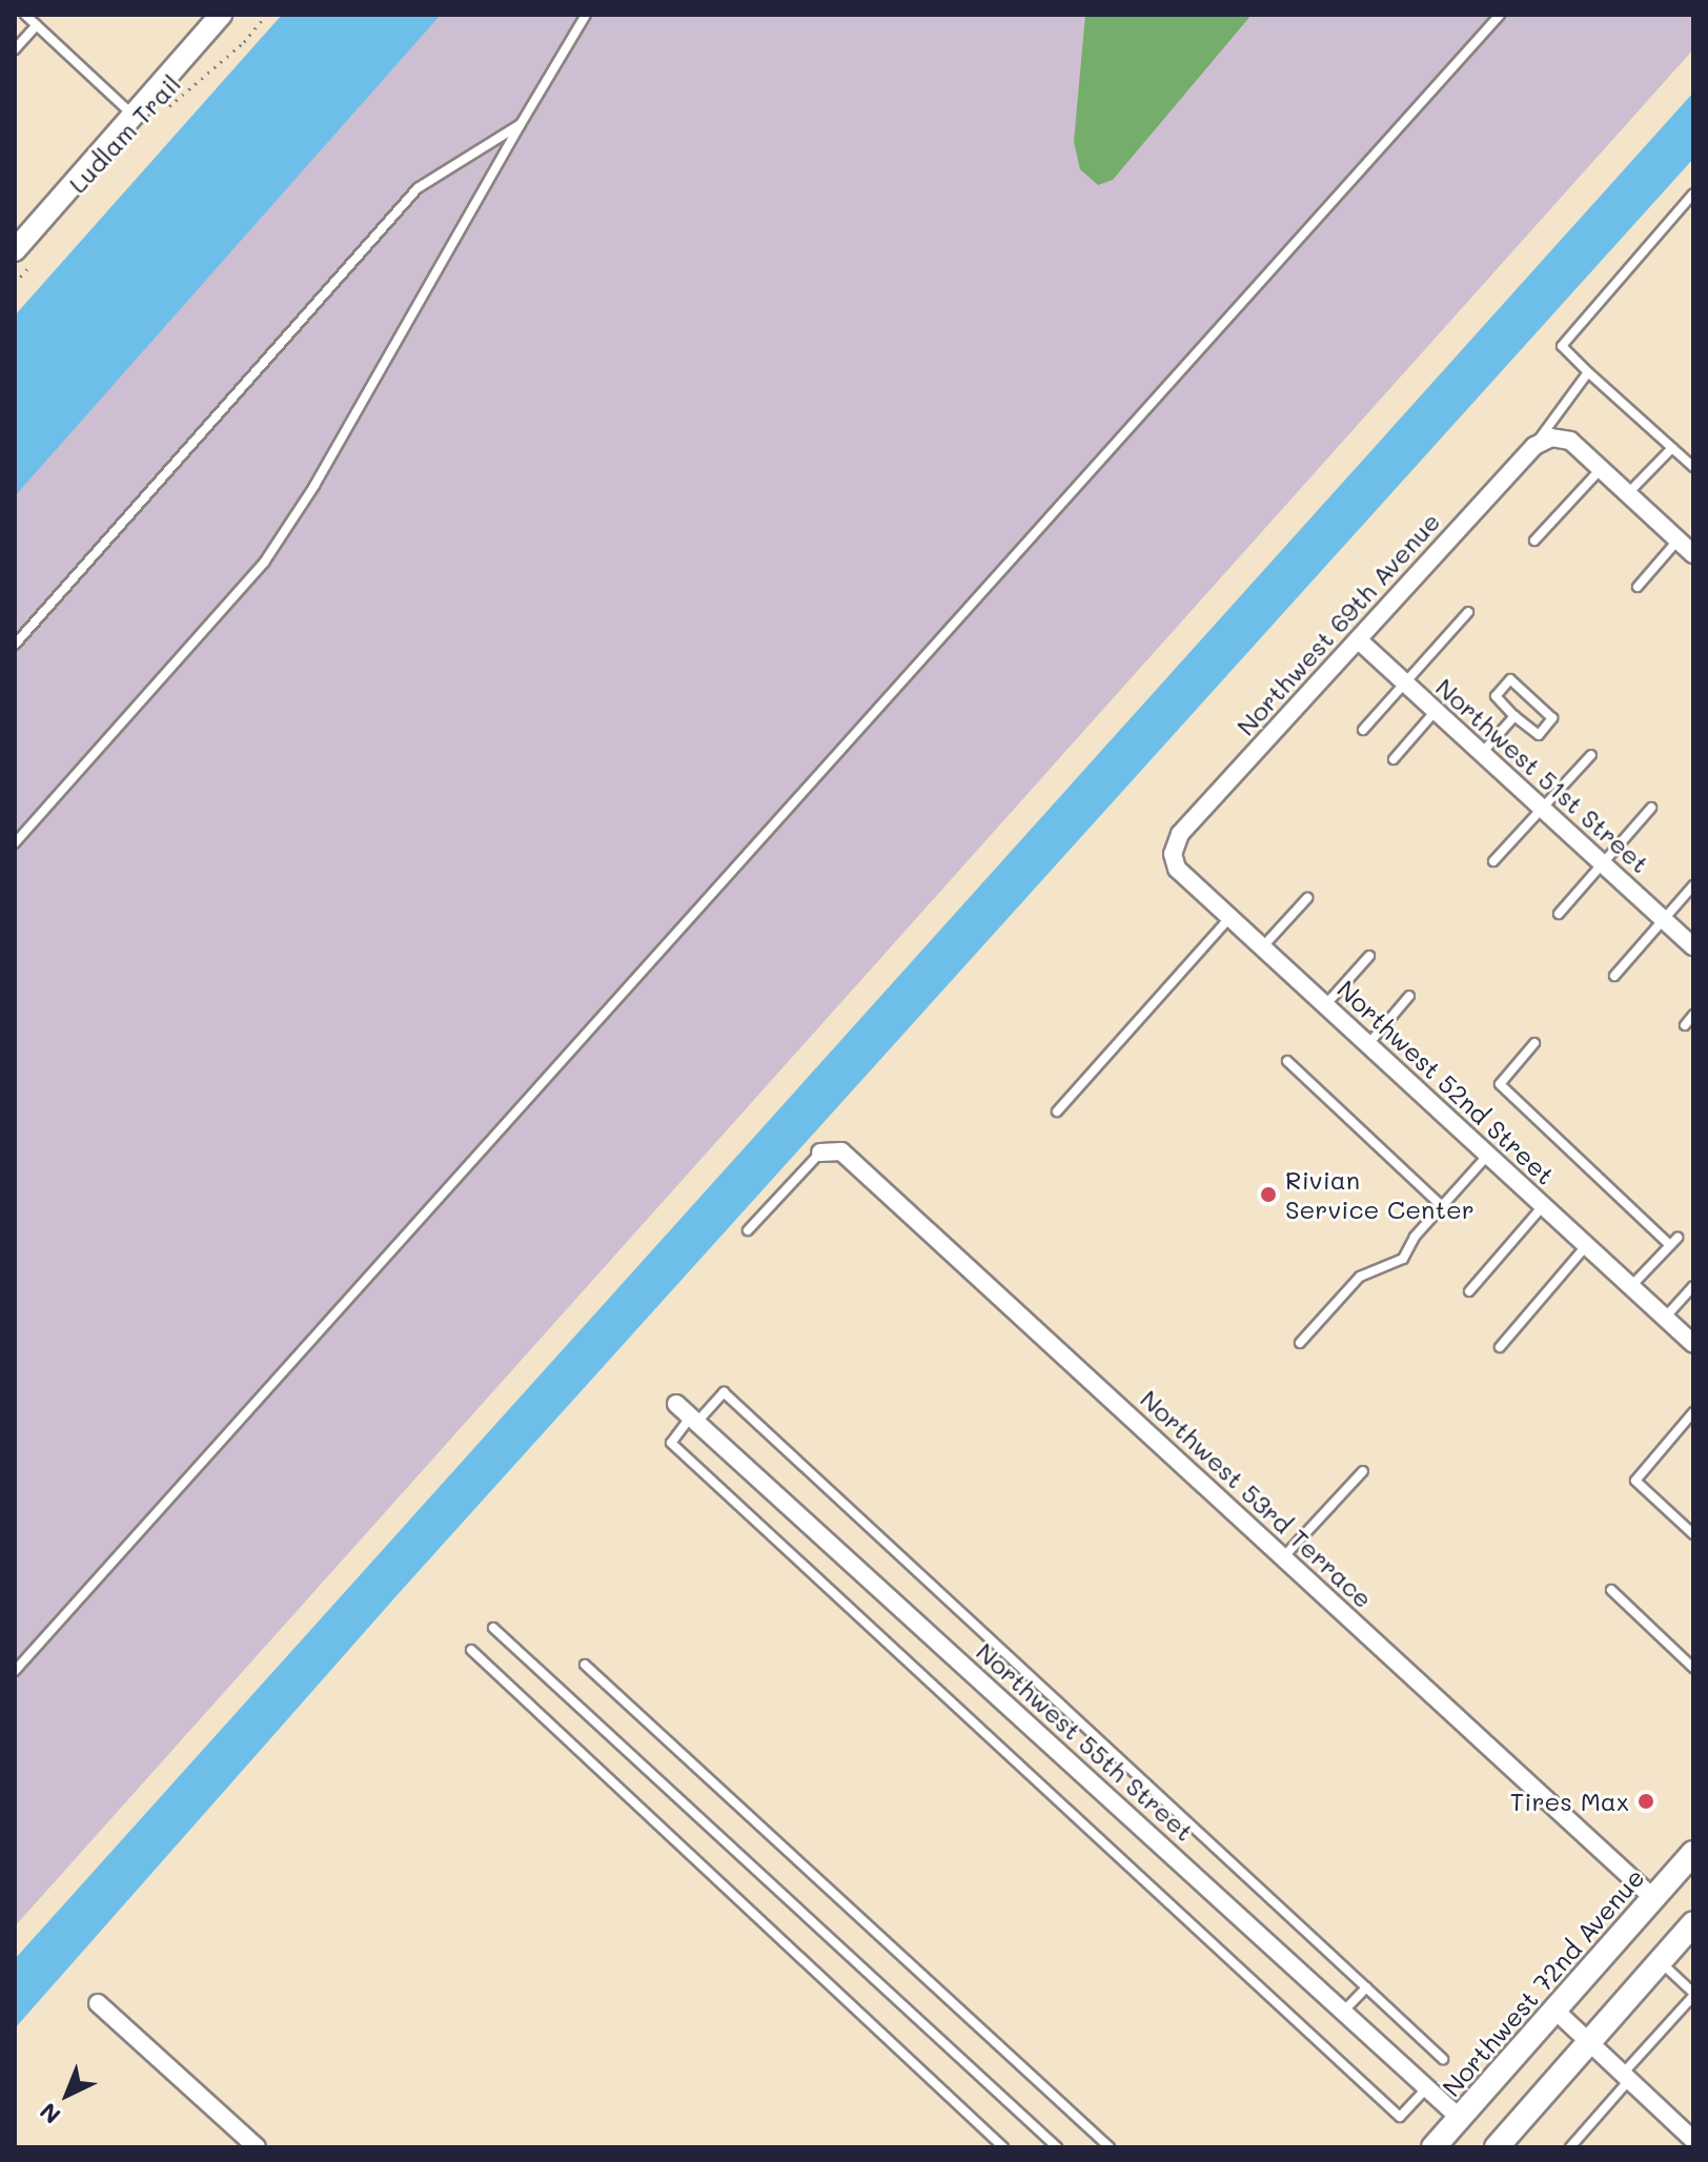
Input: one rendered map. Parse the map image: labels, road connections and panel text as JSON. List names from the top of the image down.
{
  "streets": {
    "main road": ["Northwest 72nd Avenue"],
    "street": [
      "Northwest 69th Avenue",
      "Northwest 51st Street",
      "Northwest 52nd Street",
      "Northwest 53rd Terrace",
      "Northwest 55th Street"
    ],
    "path": ["Ludlam Trail"]
  },
  "crossings": [
    ["Northwest 69th Avenue", "Northwest 51st Street"],
    ["Northwest 69th Avenue", "Northwest 52nd Street"],
    ["Northwest 53rd Terrace", "Northwest 72nd Avenue"],
    ["Northwest 55th Street", "Northwest 72nd Avenue"]
  ],
  "places": ["Rivian Service Center", "Tires Max"],
  "north": "bottom left"
}
